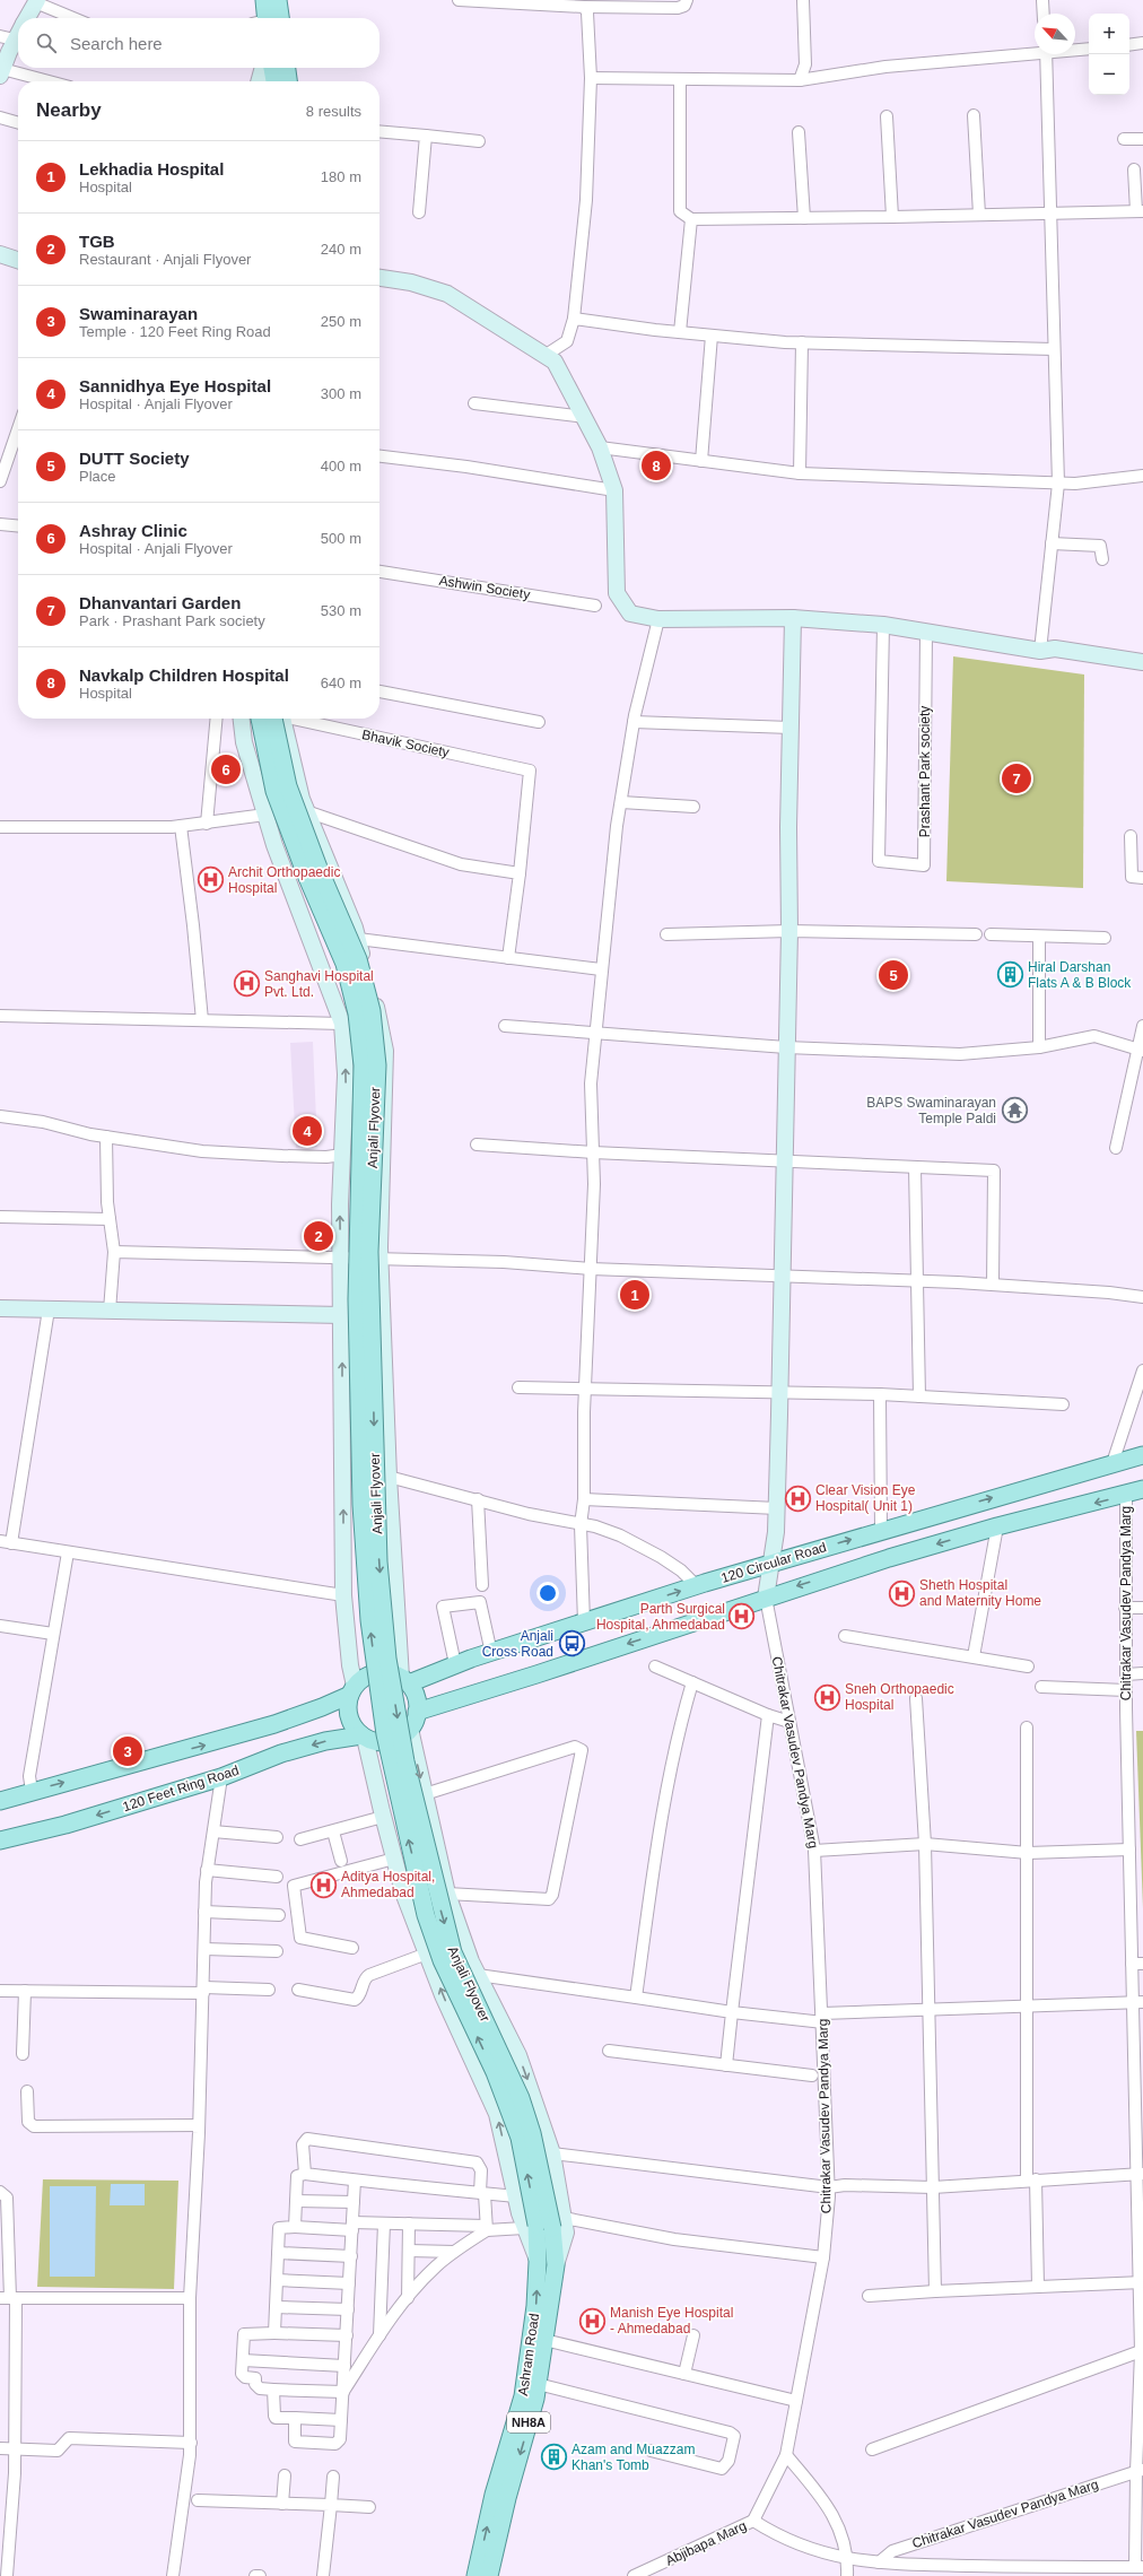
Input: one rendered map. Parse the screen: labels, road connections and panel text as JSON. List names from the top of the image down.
{
  "streets": {
    "main road": [
      "Anjali Flyover",
      "120 Circular Road",
      "120 Feet Ring Road",
      "Ashram Road",
      "NH8A"
    ],
    "street": [
      "Ashwin Society",
      "Bhavik Society",
      "Prashant Park society",
      "Chitrakar Vasudev Pandya Marg",
      "Abjibapa Marg"
    ]
  },
  "crossings": [
    ["Anjali Flyover", "Ashram Road"],
    ["120 Circular Road", "120 Feet Ring Road"],
    ["Chitrakar Vasudev Pandya Marg", "Abjibapa Marg"]
  ],
  "places": {
    "hospital": [
      "Archit Orthopaedic Hospital",
      "Sanghavi Hospital Pvt. Ltd.",
      "Clear Vision Eye Hospital( Unit 1)",
      "Sheth Hospital and Maternity Home",
      "Parth Surgical Hospital, Ahmedabad",
      "Sneh Orthopaedic Hospital",
      "Aditya Hospital, Ahmedabad",
      "Manish Eye Hospital - Ahmedabad"
    ],
    "building": ["Hiral Darshan Flats A & B Block", "Azam and Muazzam Khan's Tomb"],
    "temple": ["BAPS Swaminarayan Temple Paldi"],
    "bus stop": ["Anjali Cross Road"]
  },
  "north": "top left",
  "page": {
    "map_buttons": ["+", "−"],
    "search": "Search here",
    "heading": ["Nearby", "8 results"],
    "list": [
      {
        "mark": "1",
        "name": "Lekhadia Hospital",
        "note": "Hospital",
        "value": "180 m"
      },
      {
        "mark": "2",
        "name": "TGB",
        "note": "Restaurant · Anjali Flyover",
        "value": "240 m"
      },
      {
        "mark": "3",
        "name": "Swaminarayan",
        "note": "Temple · 120 Feet Ring Road",
        "value": "250 m"
      },
      {
        "mark": "4",
        "name": "Sannidhya Eye Hospital",
        "note": "Hospital · Anjali Flyover",
        "value": "300 m"
      },
      {
        "mark": "5",
        "name": "DUTT Society",
        "note": "Place",
        "value": "400 m"
      },
      {
        "mark": "6",
        "name": "Ashray Clinic",
        "note": "Hospital · Anjali Flyover",
        "value": "500 m"
      },
      {
        "mark": "7",
        "name": "Dhanvantari Garden",
        "note": "Park · Prashant Park society",
        "value": "530 m"
      },
      {
        "mark": "8",
        "name": "Navkalp Children Hospital",
        "note": "Hospital",
        "value": "640 m"
      }
    ],
    "pins": [
      "8",
      "6",
      "7",
      "5",
      "4",
      "2",
      "1",
      "3"
    ]
  }
}
